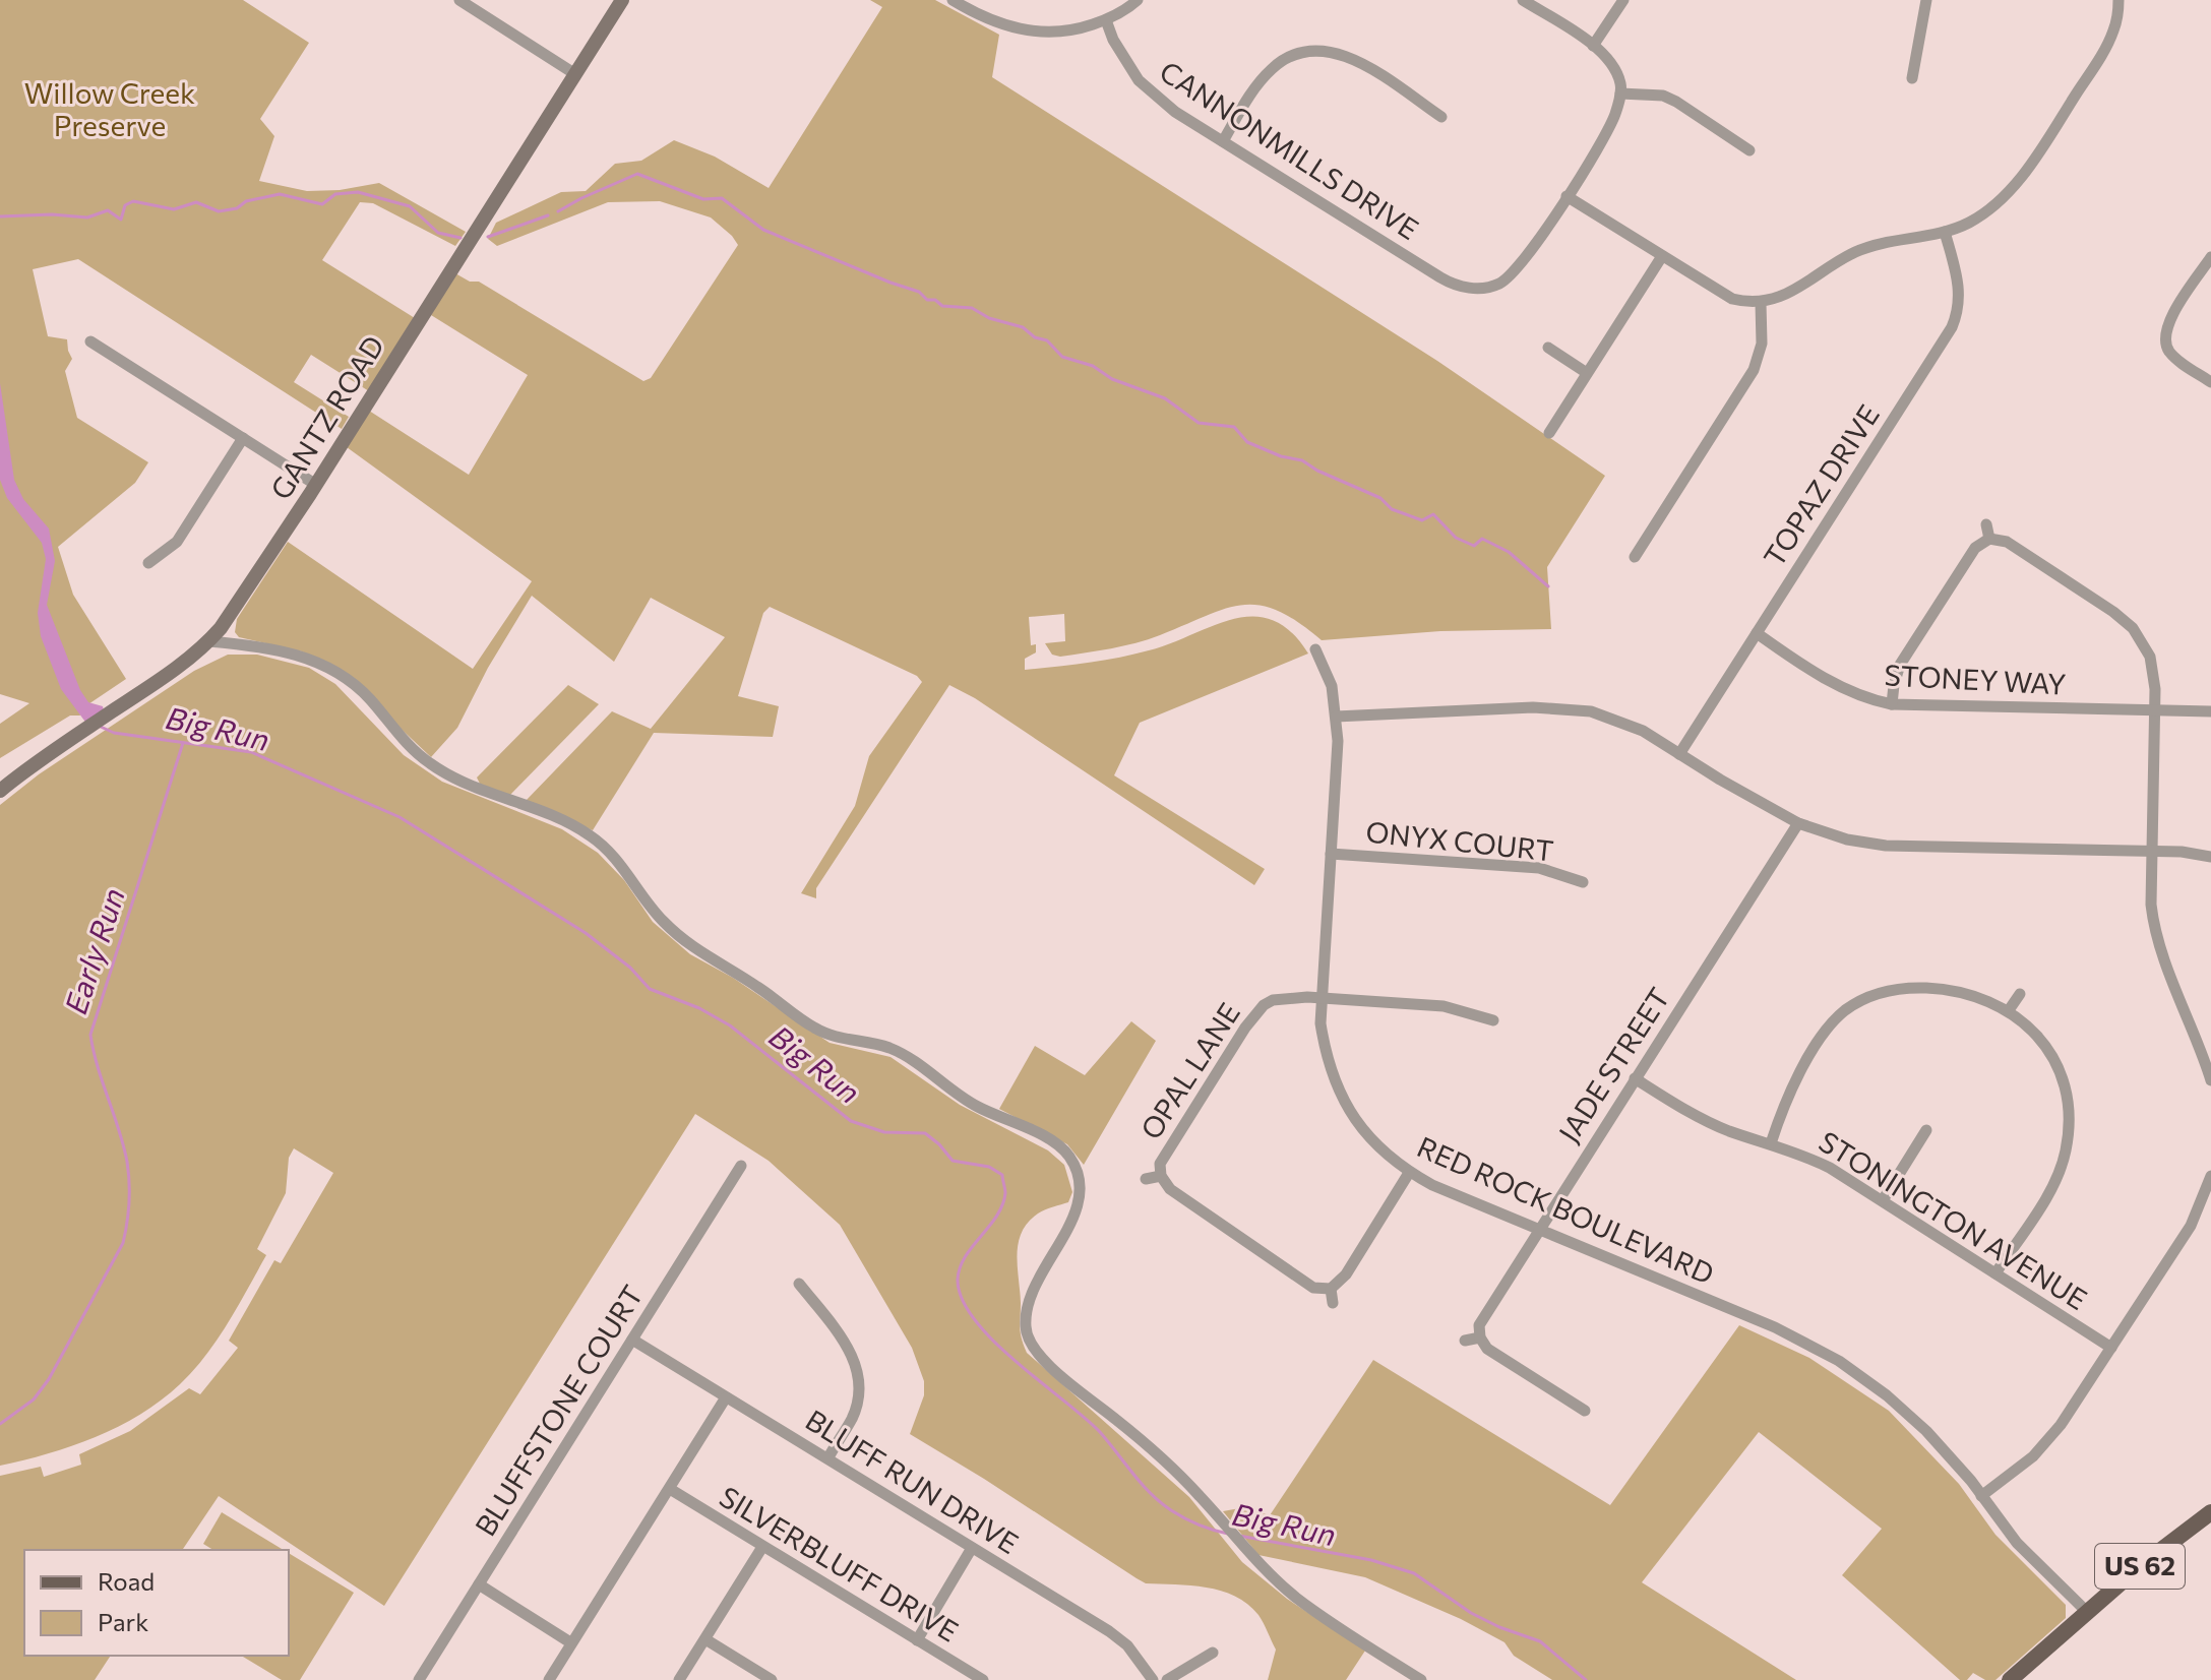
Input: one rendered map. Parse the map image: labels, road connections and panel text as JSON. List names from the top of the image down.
{
  "streets": {
    "main road": ["GANTZ ROAD", "US 62"],
    "street": [
      "CANNONMILLS DRIVE",
      "TOPAZ DRIVE",
      "STONEY WAY",
      "ONYX COURT",
      "JADE STREET",
      "OPAL LANE",
      "RED ROCK BOULEVARD",
      "STONINGTON AVENUE",
      "BLUFFSTONE COURT",
      "BLUFF RUN DRIVE",
      "SILVERBLUFF DRIVE"
    ]
  },
  "crossings": [
    ["TOPAZ DRIVE", "STONEY WAY"],
    ["ONYX COURT", "RED ROCK BOULEVARD"],
    ["JADE STREET", "RED ROCK BOULEVARD"],
    ["JADE STREET", "STONINGTON AVENUE"],
    ["OPAL LANE", "RED ROCK BOULEVARD"],
    ["RED ROCK BOULEVARD", "US 62"],
    ["BLUFFSTONE COURT", "BLUFF RUN DRIVE"]
  ],
  "water": ["Big Run", "Early Run"],
  "parks": ["Willow Creek Preserve"],
  "legend": ["Road", "Park"]
}
